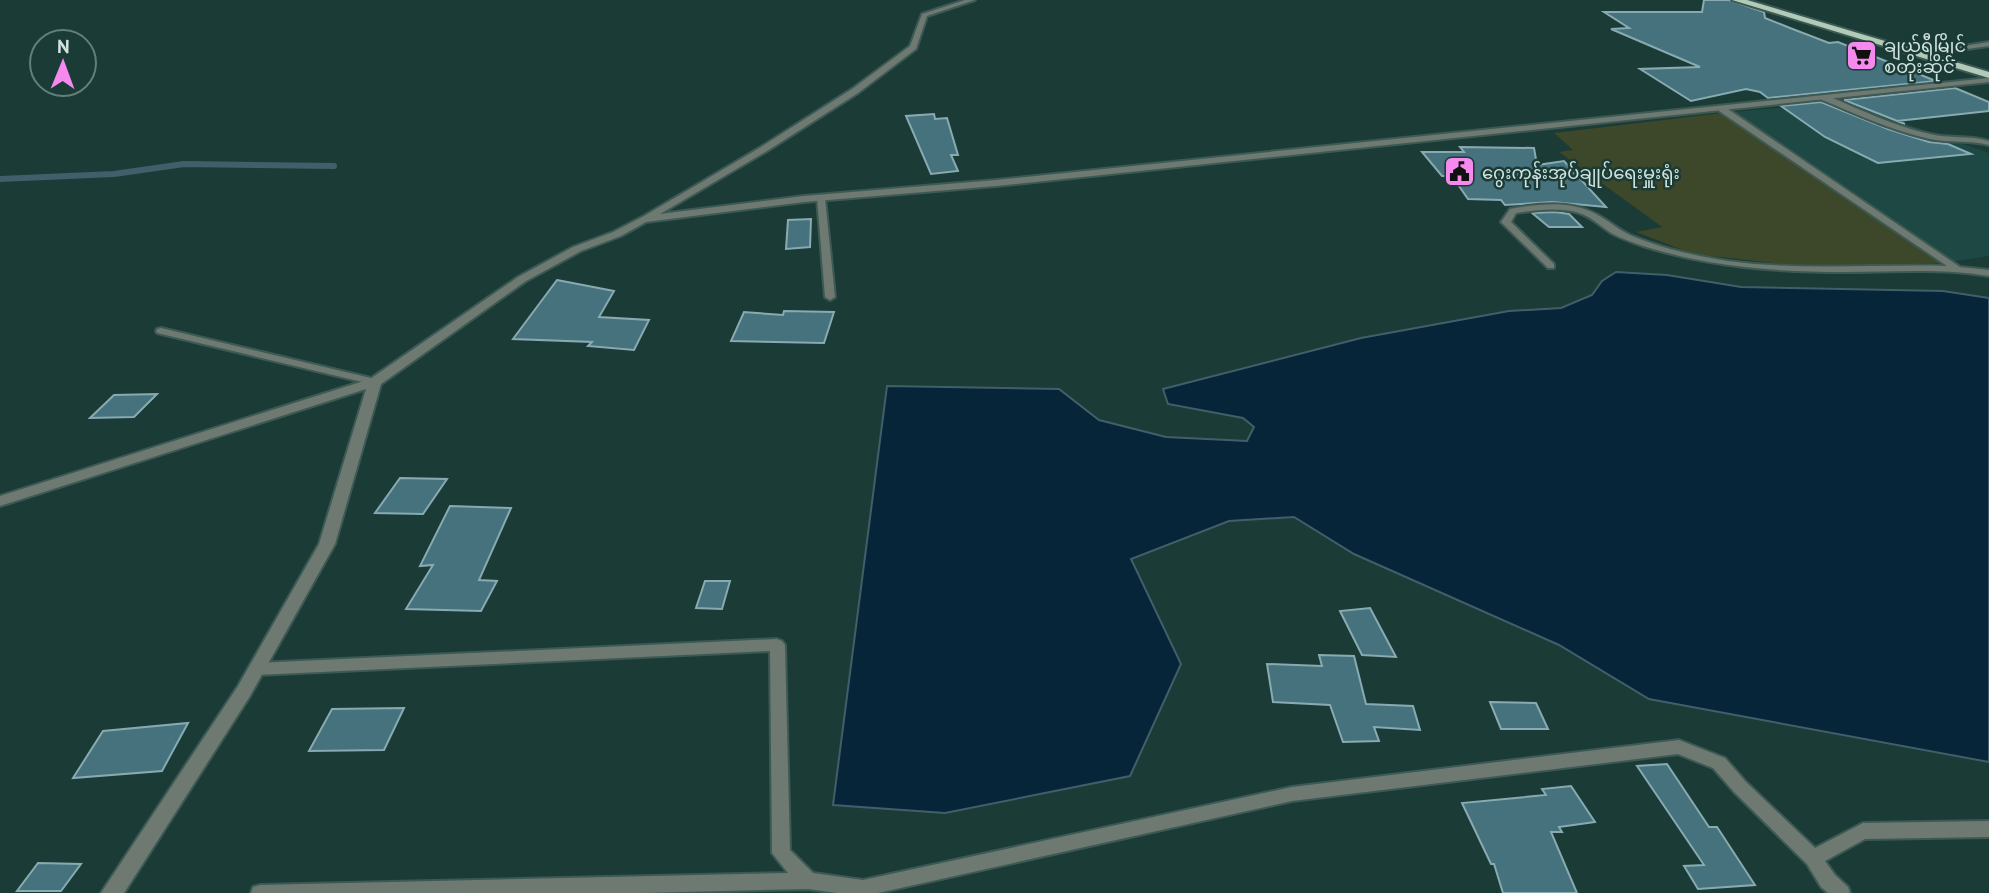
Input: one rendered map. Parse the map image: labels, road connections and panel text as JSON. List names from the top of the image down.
{
  "places": {
    "supermarket": ["ချယ်ရီမြိုင် စတိုးဆိုင်"],
    "public building": ["ဂွေးကုန်းအုပ်ချုပ်ရေးမှူးရုံး"]
  },
  "north": "top"
}
